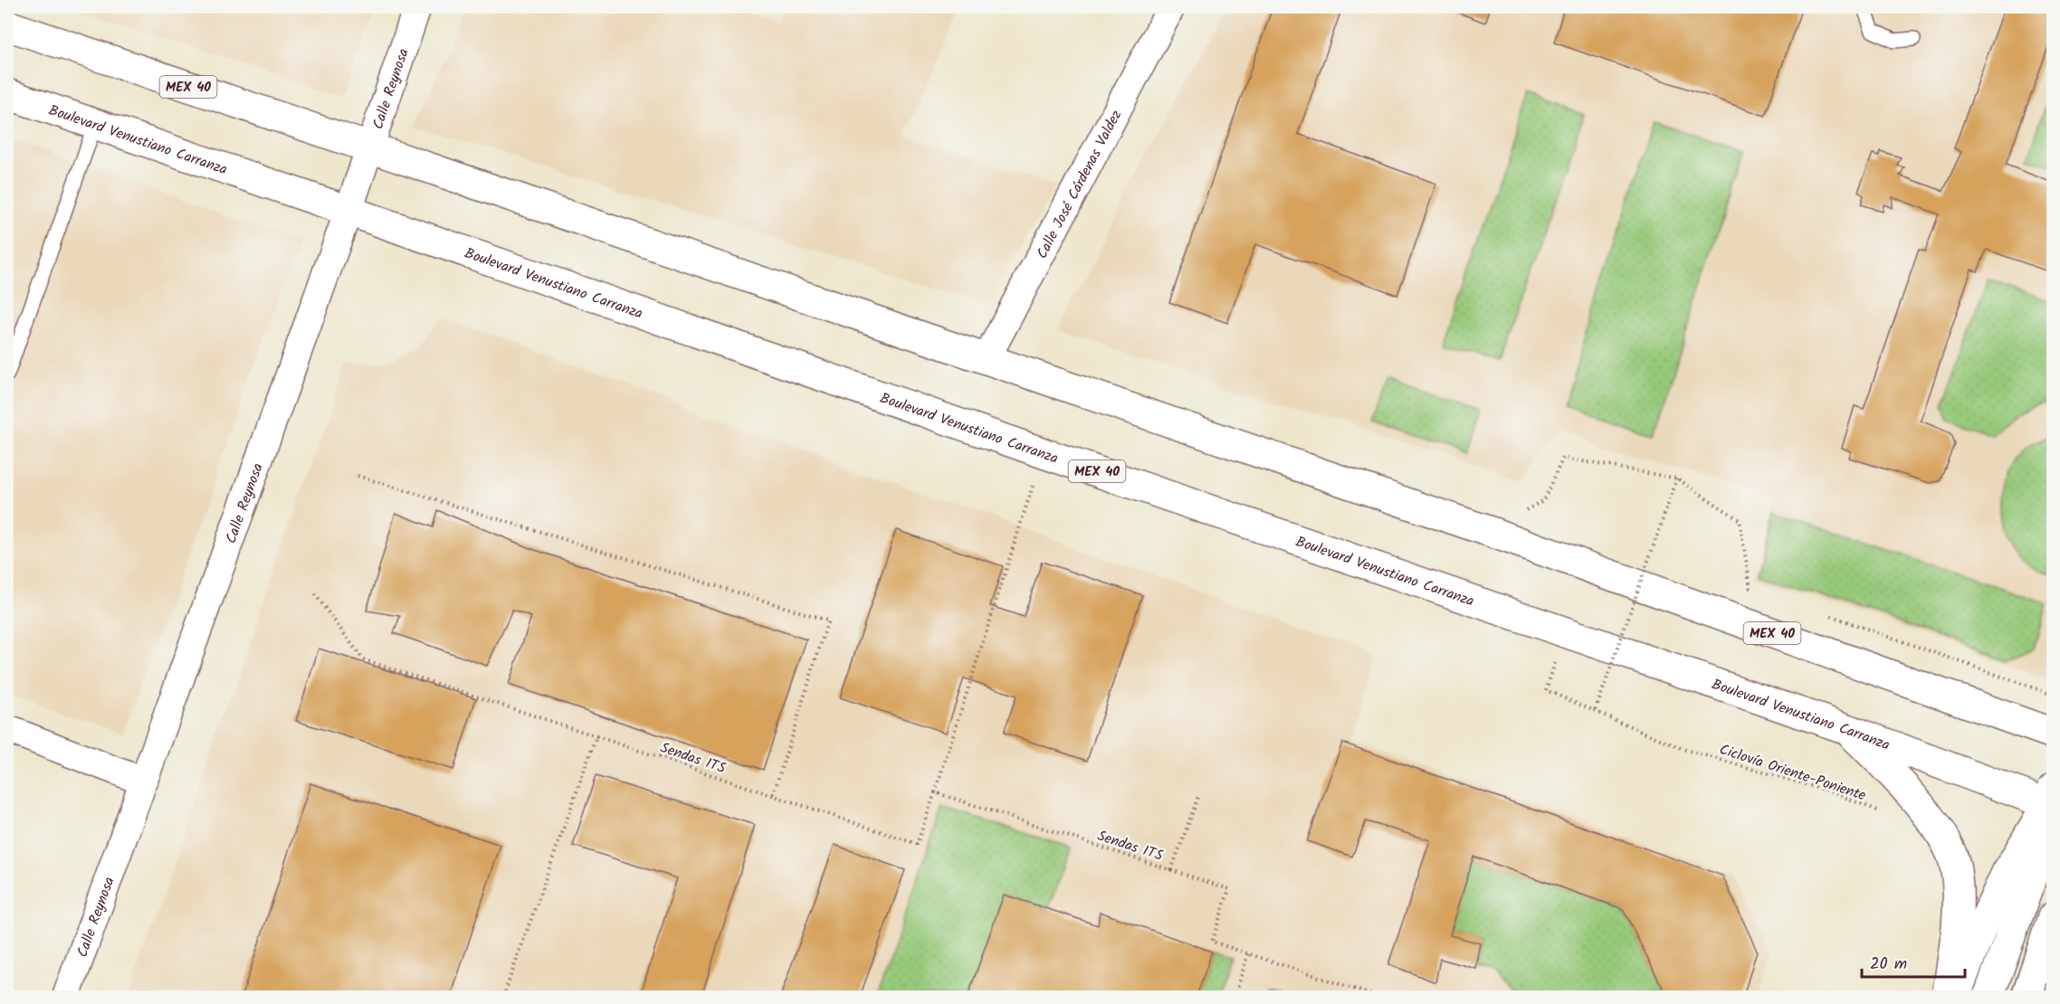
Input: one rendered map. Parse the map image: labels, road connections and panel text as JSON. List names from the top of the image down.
{
  "streets": {
    "main road": ["MEX 40", "Boulevard Venustiano Carranza"],
    "street": ["Calle Reynosa", "Calle José Cárdenas Valdez"],
    "path": ["Sendas ITS", "Ciclovía Oriente-Poniente"]
  },
  "crossings": [
    ["MEX 40", "Calle Reynosa"],
    ["MEX 40", "Calle José Cárdenas Valdez"],
    ["Calle Reynosa", "Boulevard Venustiano Carranza"],
    ["Boulevard Venustiano Carranza", "Ciclovía Oriente-Poniente"]
  ],
  "scale_bar": "20 m"
}
